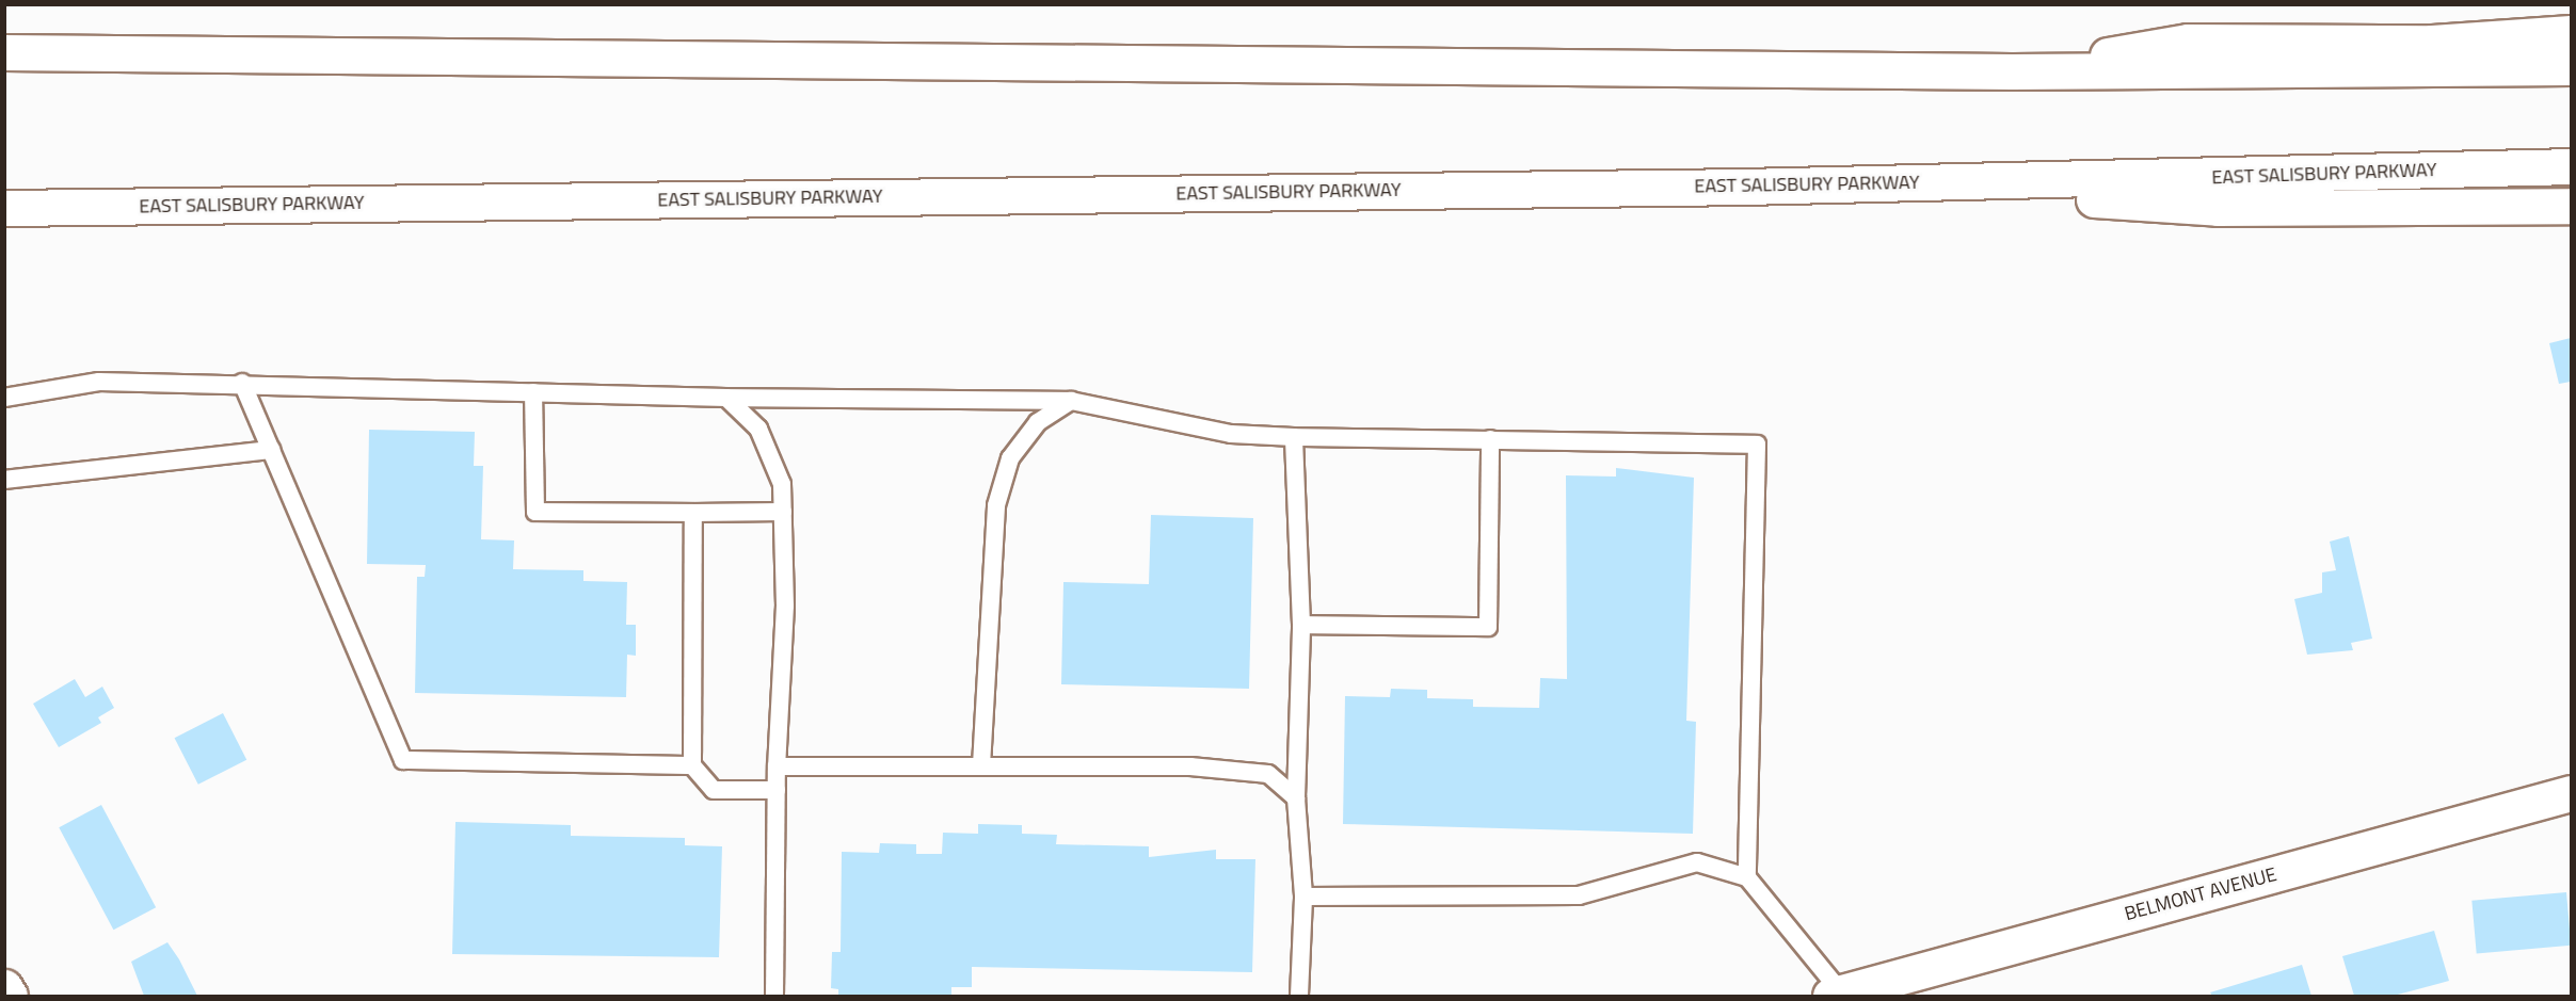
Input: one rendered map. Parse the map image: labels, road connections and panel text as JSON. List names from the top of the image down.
{
  "streets": {
    "main road": ["EAST SALISBURY PARKWAY", "BELMONT AVENUE"]
  }
}
